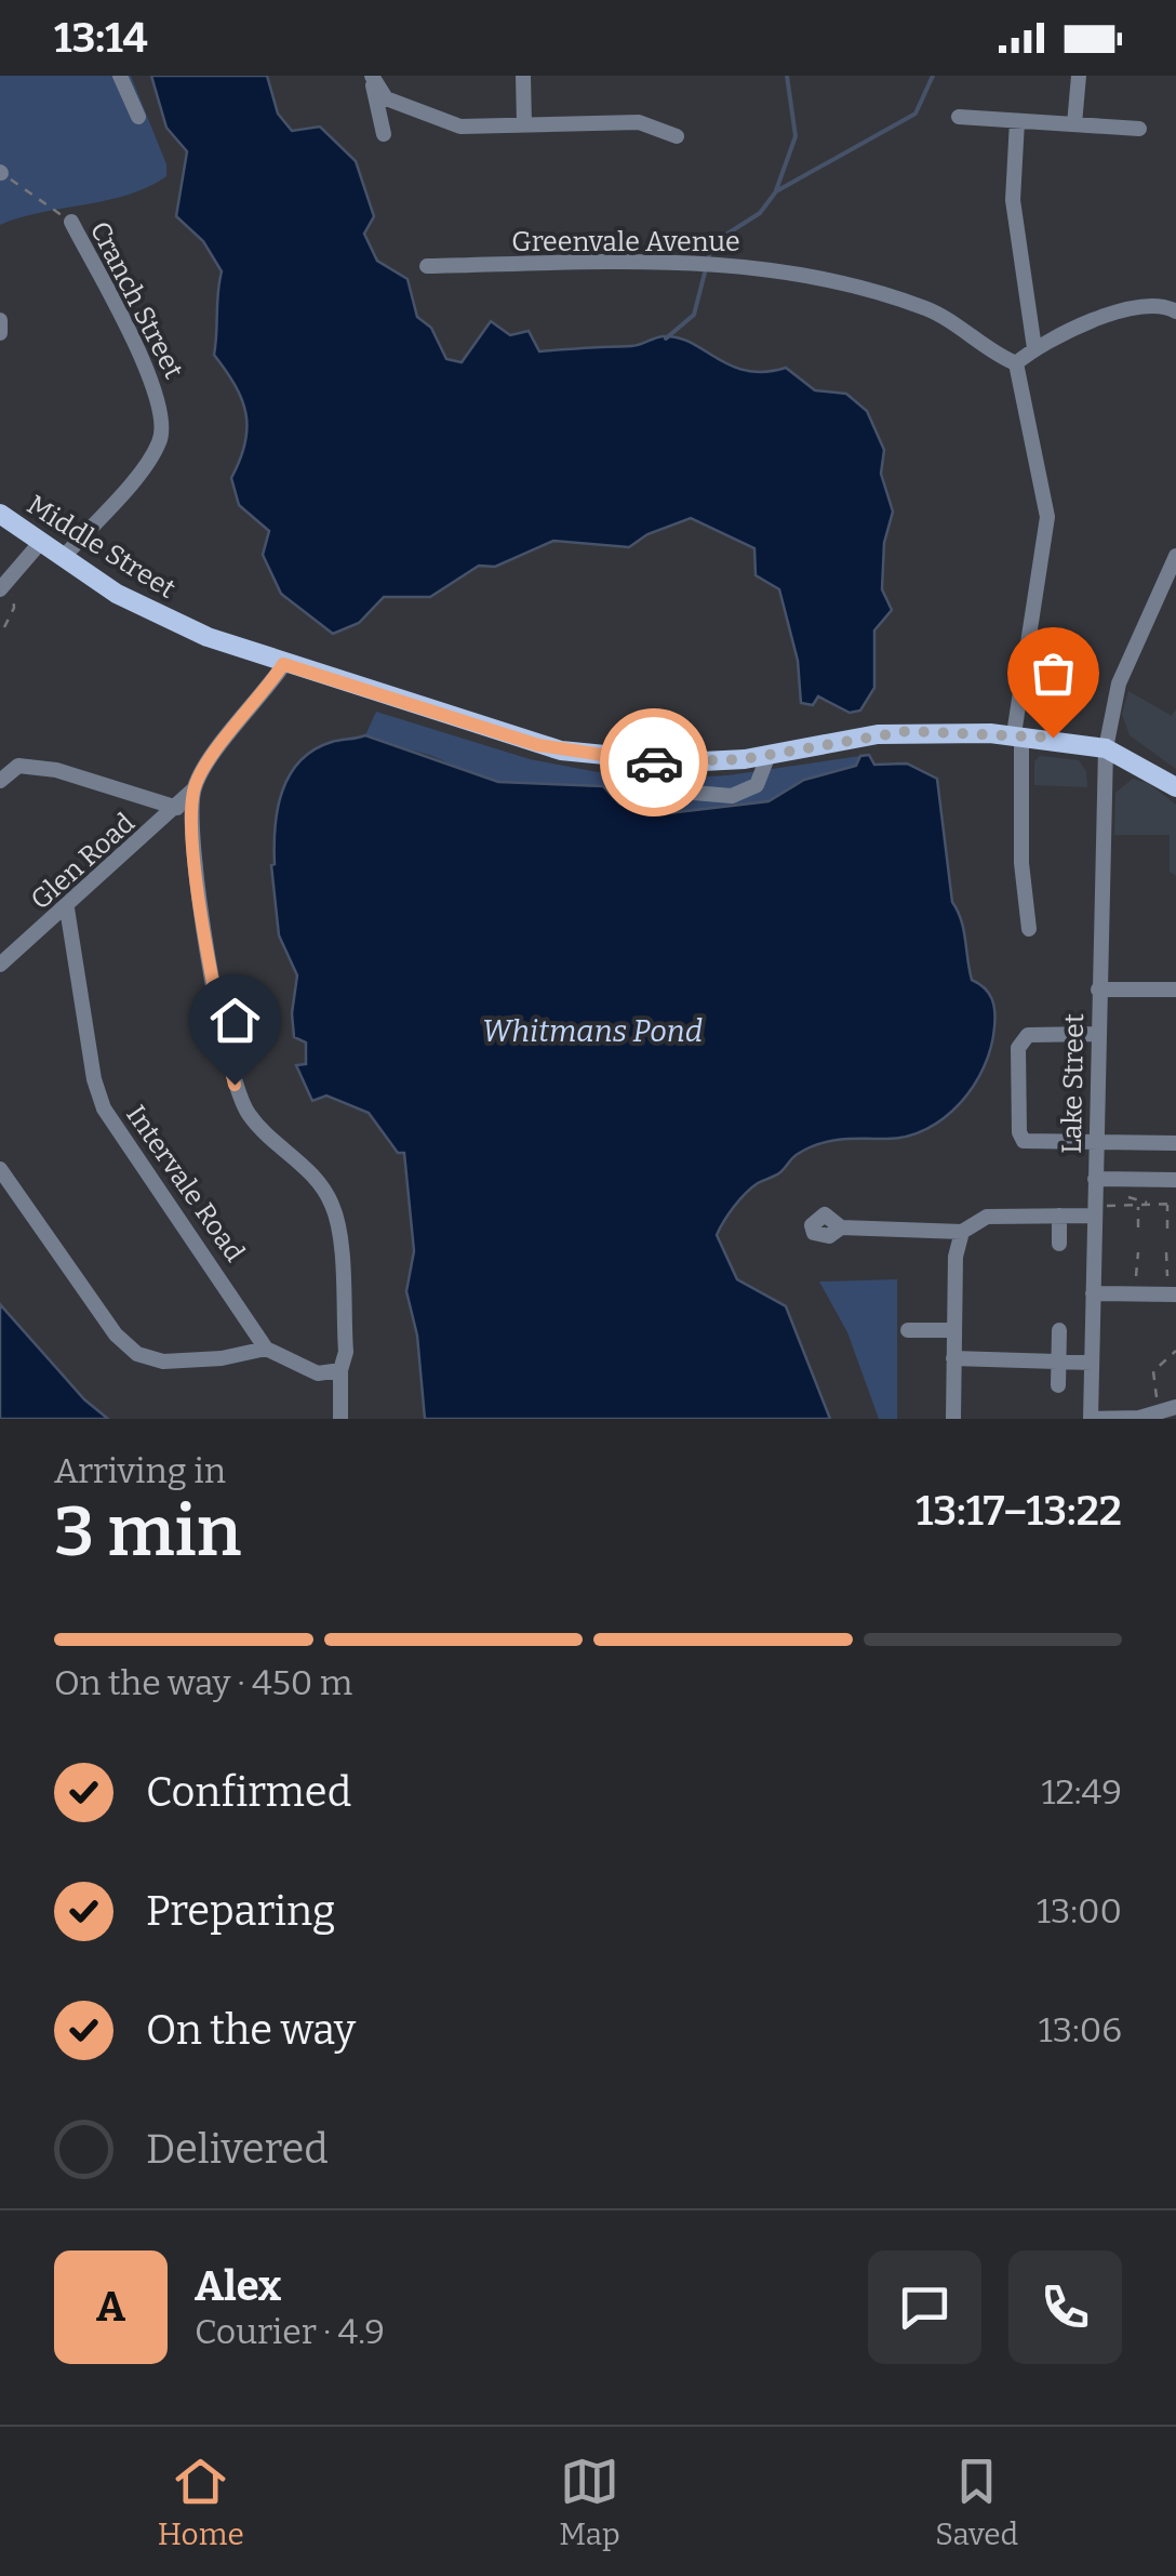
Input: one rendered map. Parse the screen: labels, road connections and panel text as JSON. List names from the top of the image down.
{
  "streets": {
    "main road": ["Middle Street"],
    "street": [
      "Greenvale Avenue",
      "Cranch Street",
      "Glen Road",
      "Lake Street",
      "Intervale Road"
    ]
  },
  "crossings": [
    ["Cranch Street", "Middle Street"],
    ["Middle Street", "Glen Road"],
    ["Middle Street", "Lake Street"],
    ["Glen Road", "Intervale Road"]
  ],
  "water": ["Whitmans Pond"],
  "page": {
    "status": "13:14",
    "heading": ["3 min", "Arriving in", "13:17–13:22"],
    "panel": ["Alex", "Courier · 4.9"],
    "bar": "On the way · 450 m",
    "list": [
      ["Confirmed", "12:49"],
      ["Preparing", "13:00"],
      ["On the way", "13:06"],
      "Delivered"
    ],
    "round": "A",
    "tabs": ["Home", "Map", "Saved"]
  }
}
